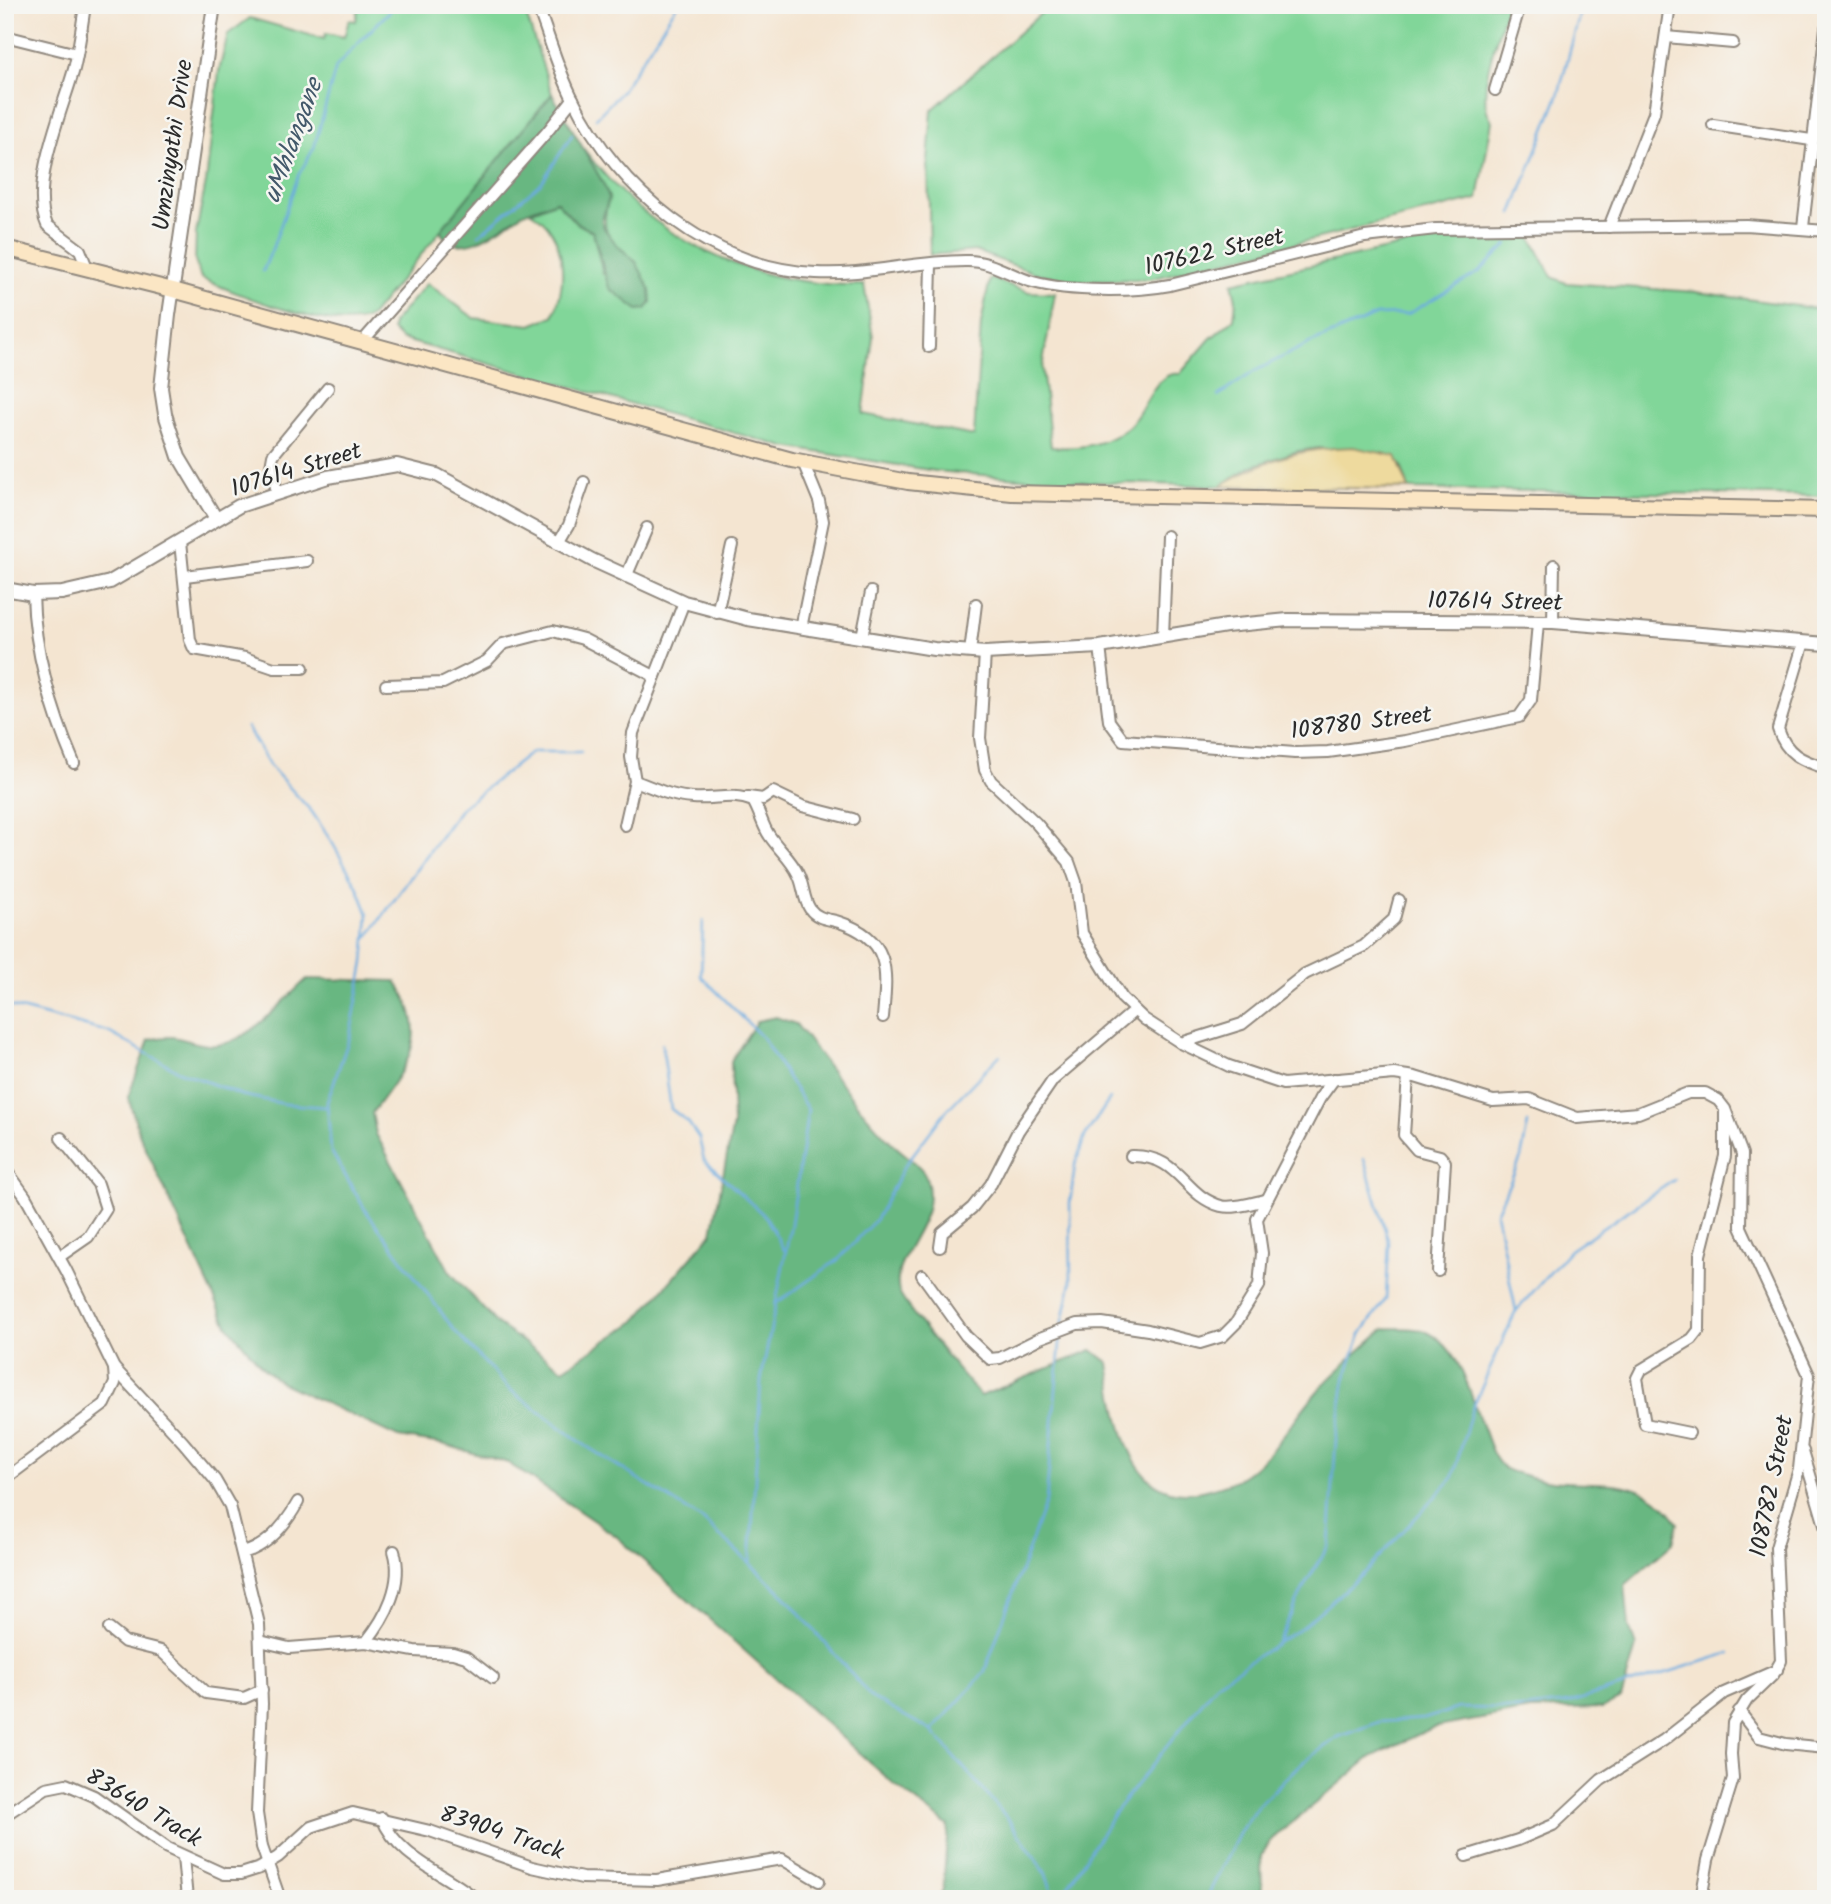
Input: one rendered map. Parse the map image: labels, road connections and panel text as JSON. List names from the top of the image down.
{
  "streets": {
    "street": [
      "Umzinyathi Drive",
      "107622 Street",
      "107614 Street",
      "108780 Street",
      "108782 Street",
      "83640 Track",
      "83904 Track"
    ]
  },
  "crossings": [
    ["Umzinyathi Drive", "107614 Street"],
    ["107614 Street", "108780 Street"],
    ["83640 Track", "83904 Track"]
  ],
  "water": ["uMhlangane"]
}
